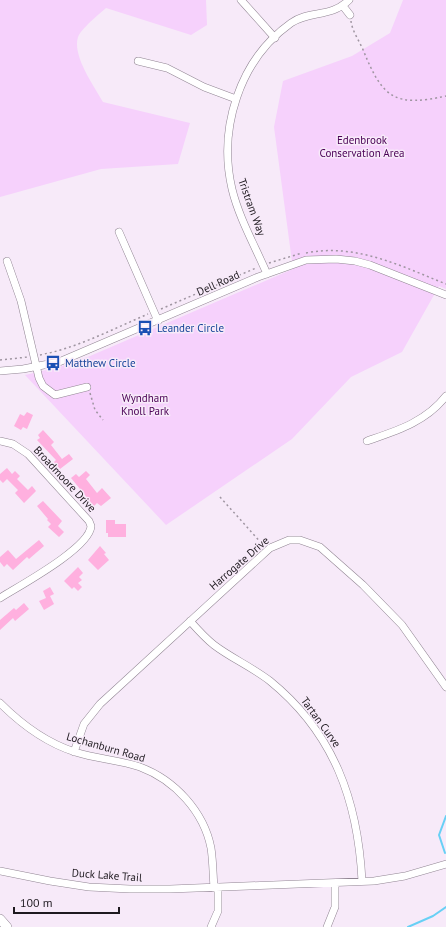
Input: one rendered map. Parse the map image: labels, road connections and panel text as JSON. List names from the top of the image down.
{
  "streets": {
    "street": [
      "Tristram Way",
      "Dell Road",
      "Broadmoore Drive",
      "Harrogate Drive",
      "Tartan Curve",
      "Lochanburn Road",
      "Duck Lake Trail"
    ]
  },
  "crossings": [
    ["Tristram Way", "Dell Road"],
    ["Harrogate Drive", "Tartan Curve"],
    ["Harrogate Drive", "Lochanburn Road"],
    ["Tartan Curve", "Duck Lake Trail"],
    ["Lochanburn Road", "Duck Lake Trail"]
  ],
  "parks": ["Edenbrook Conservation Area", "Wyndham Knoll Park"],
  "places": {
    "bus stop": ["Leander Circle", "Matthew Circle"]
  },
  "scale_bar": "100 m"
}
